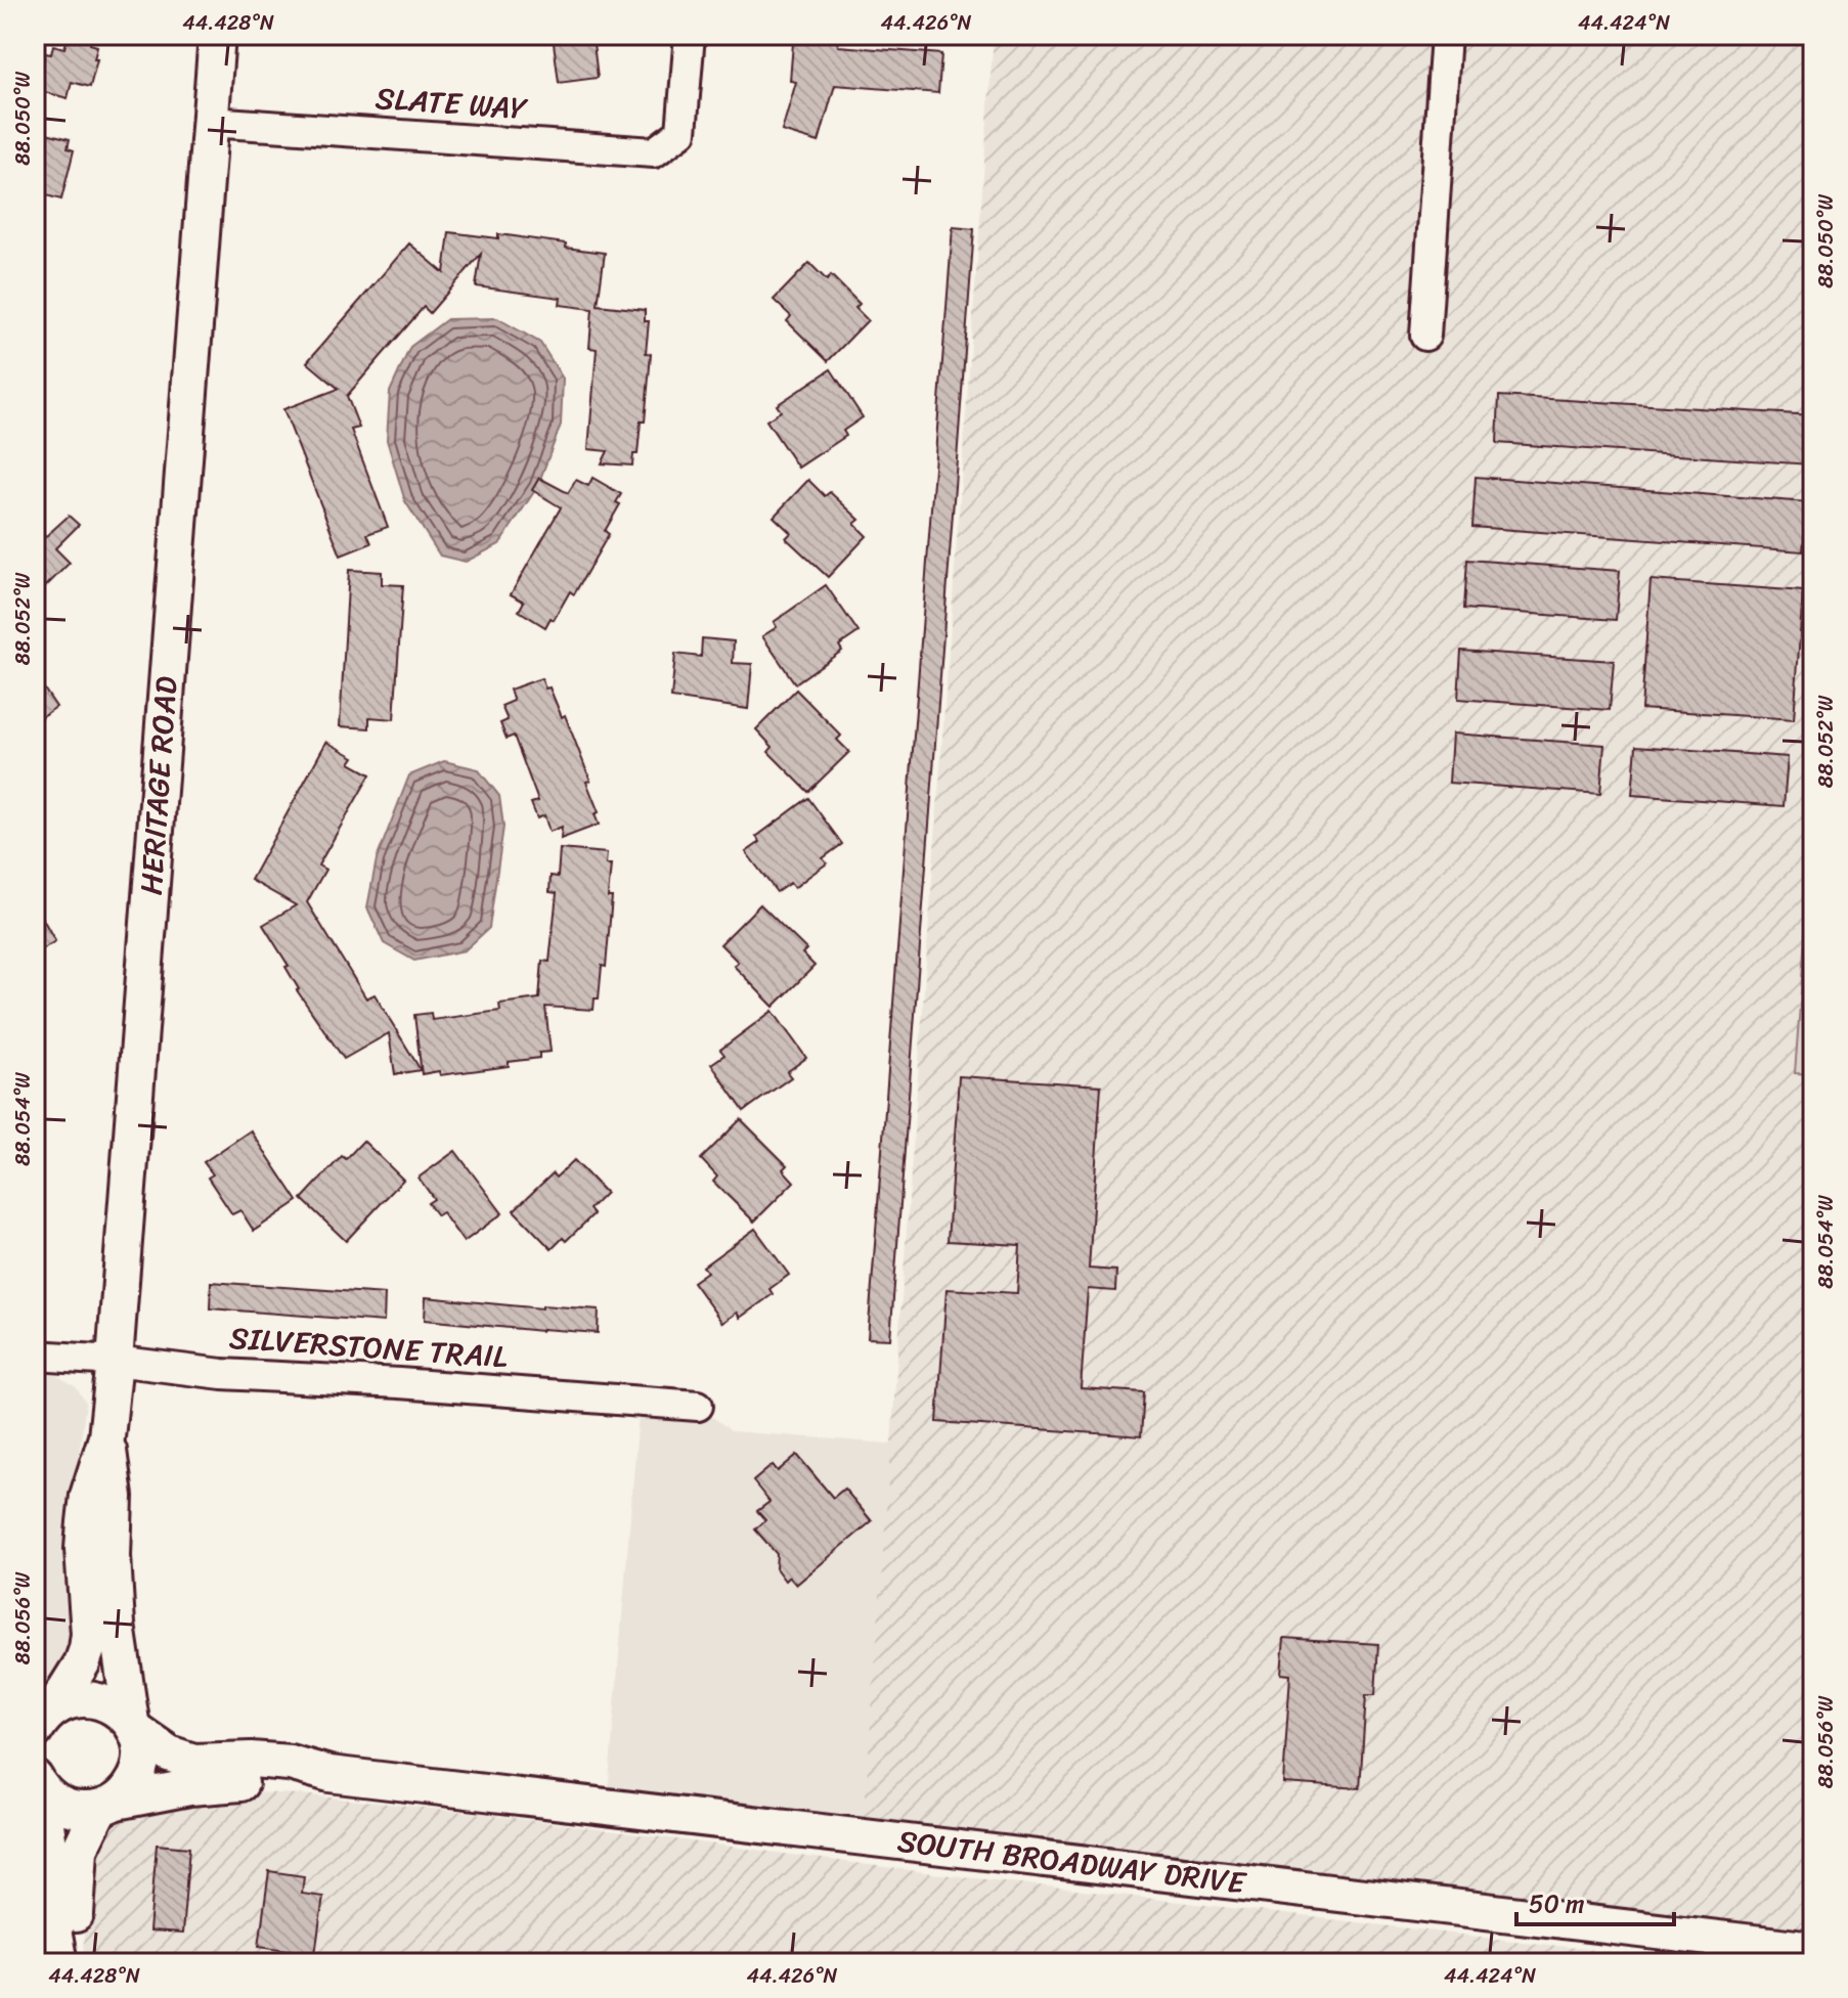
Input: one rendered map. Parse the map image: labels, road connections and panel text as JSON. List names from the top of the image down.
{
  "streets": {
    "main road": ["HERITAGE ROAD", "SOUTH BROADWAY DRIVE"],
    "street": ["SLATE WAY", "SILVERSTONE TRAIL"]
  },
  "crossings": [
    ["SLATE WAY", "HERITAGE ROAD"],
    ["HERITAGE ROAD", "SILVERSTONE TRAIL"],
    ["HERITAGE ROAD", "SOUTH BROADWAY DRIVE"]
  ],
  "scale_bar": "50 m",
  "coordinates": [
    "44.428°N",
    "44.426°N",
    "44.424°N",
    "88.050°W",
    "88.052°W",
    "88.054°W",
    "88.056°W"
  ]
}
